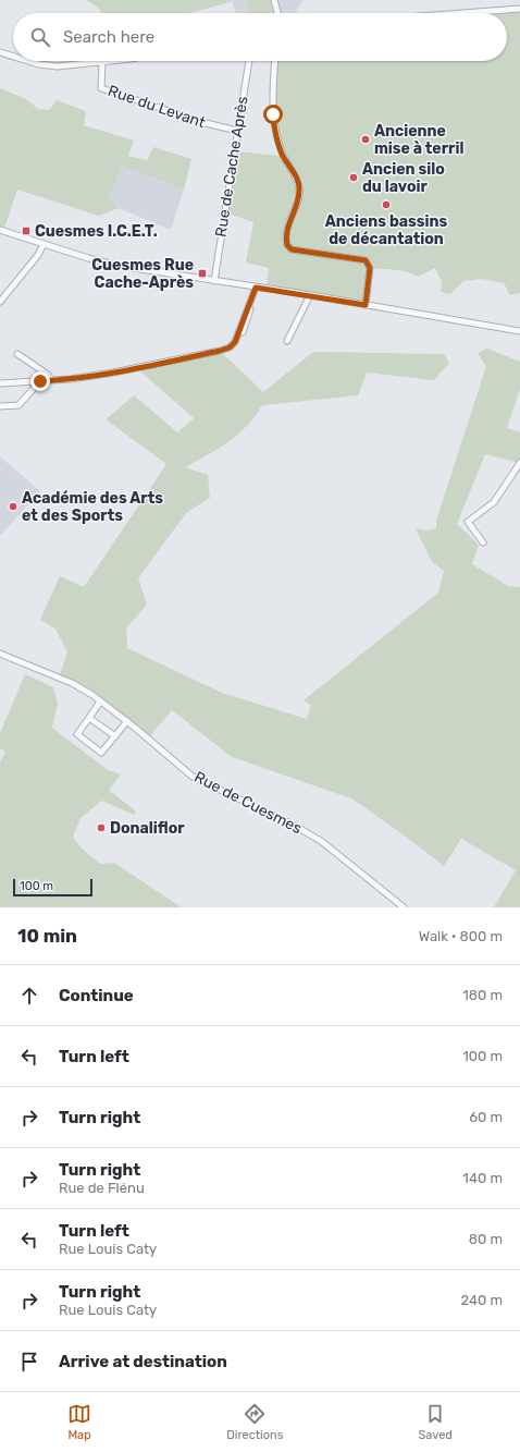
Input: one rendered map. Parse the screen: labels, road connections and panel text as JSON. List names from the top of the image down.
{
  "streets": {
    "street": ["Rue du Levant", "Rue de Cache Après", "Rue de Cuesmes"]
  },
  "crossings": [
    ["Rue du Levant", "Rue de Cache Après"]
  ],
  "places": {
    "other": [
      "Ancienne mise à terril",
      "Ancien silo du lavoir",
      "Anciens bassins de décantation",
      "Académie des Arts et des Sports",
      "Donaliflor"
    ],
    "transit": ["Cuesmes I.C.E.T.", "Cuesmes Rue Cache-Après"]
  },
  "scale_bar": "100 m",
  "page": {
    "search": "Search here",
    "scale": "100 m",
    "heading": ["10 min", "Walk · 800 m"],
    "list": [
      ["Continue", "180 m"],
      ["Turn left", "100 m"],
      ["Turn right", "60 m"],
      ["Turn right", "Rue de Flénu", "140 m"],
      ["Turn left", "Rue Louis Caty", "80 m"],
      ["Turn right", "Rue Louis Caty", "240 m"],
      "Arrive at destination"
    ],
    "nav": ["Map", "Directions", "Saved"]
  }
}
